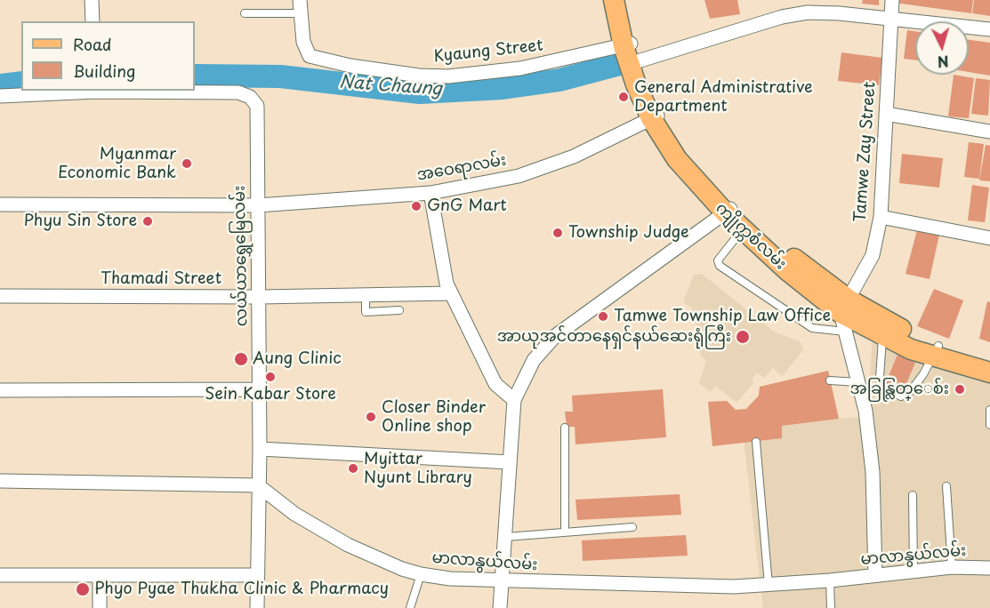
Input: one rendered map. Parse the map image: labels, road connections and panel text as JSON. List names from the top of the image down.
{
  "streets": {
    "main road": ["ကျိုက္ကစံလမ်း"],
    "street": [
      "Kyaung Street",
      "Tamwe Zay Street",
      "အဝေရာလမ်း",
      "လယ်ယာရွှေမြေလမ်း",
      "Thamadi Street",
      "မာလာနွယ်လမ်း"
    ]
  },
  "crossings": [
    ["Kyaung Street", "Tamwe Zay Street"],
    ["Kyaung Street", "ကျိုက္ကစံလမ်း"],
    ["Tamwe Zay Street", "ကျိုက္ကစံလမ်း"],
    ["အဝေရာလမ်း", "ကျိုက္ကစံလမ်း"],
    ["အဝေရာလမ်း", "လယ်ယာရွှေမြေလမ်း"],
    ["လယ်ယာရွှေမြေလမ်း", "Thamadi Street"],
    ["လယ်ယာရွှေမြေလမ်း", "မာလာနွယ်လမ်း"]
  ],
  "water": ["Nat Chaung"],
  "places": [
    "General Administrative Department",
    "Myanmar Economic Bank",
    "GnG Mart",
    "Phyu Sin Store",
    "Township Judge",
    "Tamwe Township Law Office",
    "အာယုအင်တာနေရှင်နယ်ဆေးရုံကြီး",
    "Aung Clinic",
    "Sein Kabar Store",
    "အခြန္လြတ္ေစ်း",
    "Closer Binder Online shop",
    "Myittar Nyunt Library",
    "Phyo Pyae Thukha Clinic & Pharmacy"
  ],
  "legend": ["Road", "Building"],
  "north": "bottom"
}
